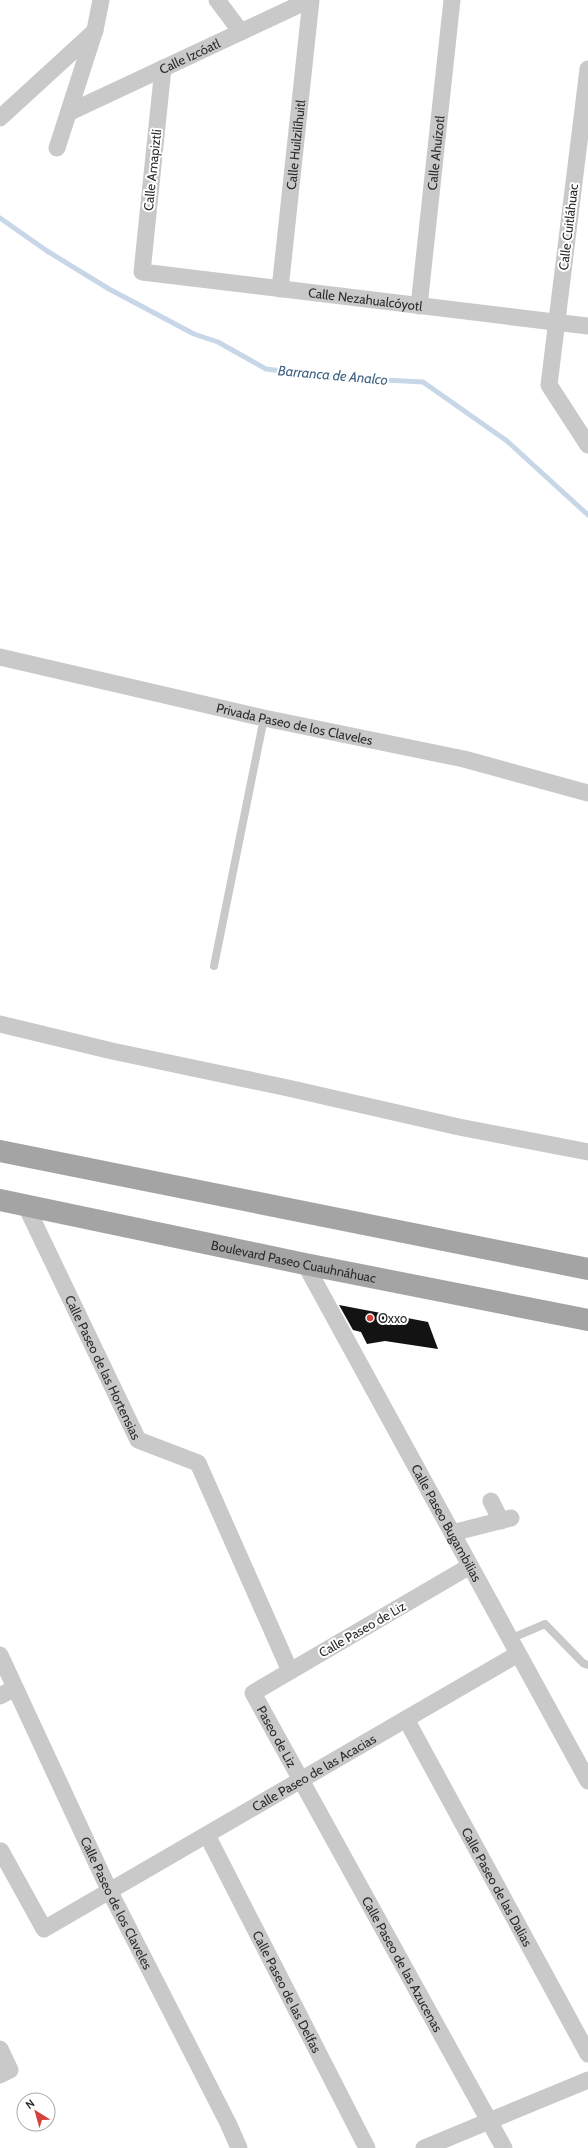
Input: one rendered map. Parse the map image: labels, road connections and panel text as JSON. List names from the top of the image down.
{
  "streets": {
    "main road": ["Boulevard Paseo Cuauhnáhuac"],
    "street": [
      "Calle Izcóatl",
      "Calle Huilzilíhuitl",
      "Calle Ahuízotl",
      "Calle Amapiztli",
      "Calle Cuitláhuac",
      "Calle Nezahualcóyotl",
      "Privada Paseo de los Claveles",
      "Calle Paseo de las Hortensias",
      "Calle Paseo Bugambilias",
      "Calle Paseo de Liz",
      "Paseo de Liz",
      "Calle Paseo de las Acacias",
      "Calle Paseo de las Dalias",
      "Calle Paseo de los Claveles",
      "Calle Paseo de las Azucenas",
      "Calle Paseo de las Delfas"
    ]
  },
  "crossings": [
    ["Calle Izcóatl", "Calle Huilzilíhuitl"],
    ["Calle Izcóatl", "Calle Amapiztli"],
    ["Calle Huilzilíhuitl", "Calle Nezahualcóyotl"],
    ["Calle Ahuízotl", "Calle Nezahualcóyotl"],
    ["Calle Amapiztli", "Calle Nezahualcóyotl"],
    ["Calle Cuitláhuac", "Calle Nezahualcóyotl"],
    ["Boulevard Paseo Cuauhnáhuac", "Calle Paseo de las Hortensias"],
    ["Boulevard Paseo Cuauhnáhuac", "Calle Paseo Bugambilias"],
    ["Calle Paseo de las Hortensias", "Calle Paseo de Liz"],
    ["Calle Paseo Bugambilias", "Calle Paseo de Liz"],
    ["Calle Paseo Bugambilias", "Calle Paseo de las Acacias"],
    ["Calle Paseo de Liz", "Paseo de Liz"],
    ["Paseo de Liz", "Calle Paseo de las Acacias"],
    ["Paseo de Liz", "Calle Paseo de las Azucenas"],
    ["Calle Paseo de las Acacias", "Calle Paseo de las Dalias"],
    ["Calle Paseo de las Acacias", "Calle Paseo de los Claveles"],
    ["Calle Paseo de las Acacias", "Calle Paseo de las Azucenas"],
    ["Calle Paseo de las Acacias", "Calle Paseo de las Delfas"]
  ],
  "water": ["Barranca de Analco"],
  "places": ["Oxxo"],
  "north": "top left"
}
